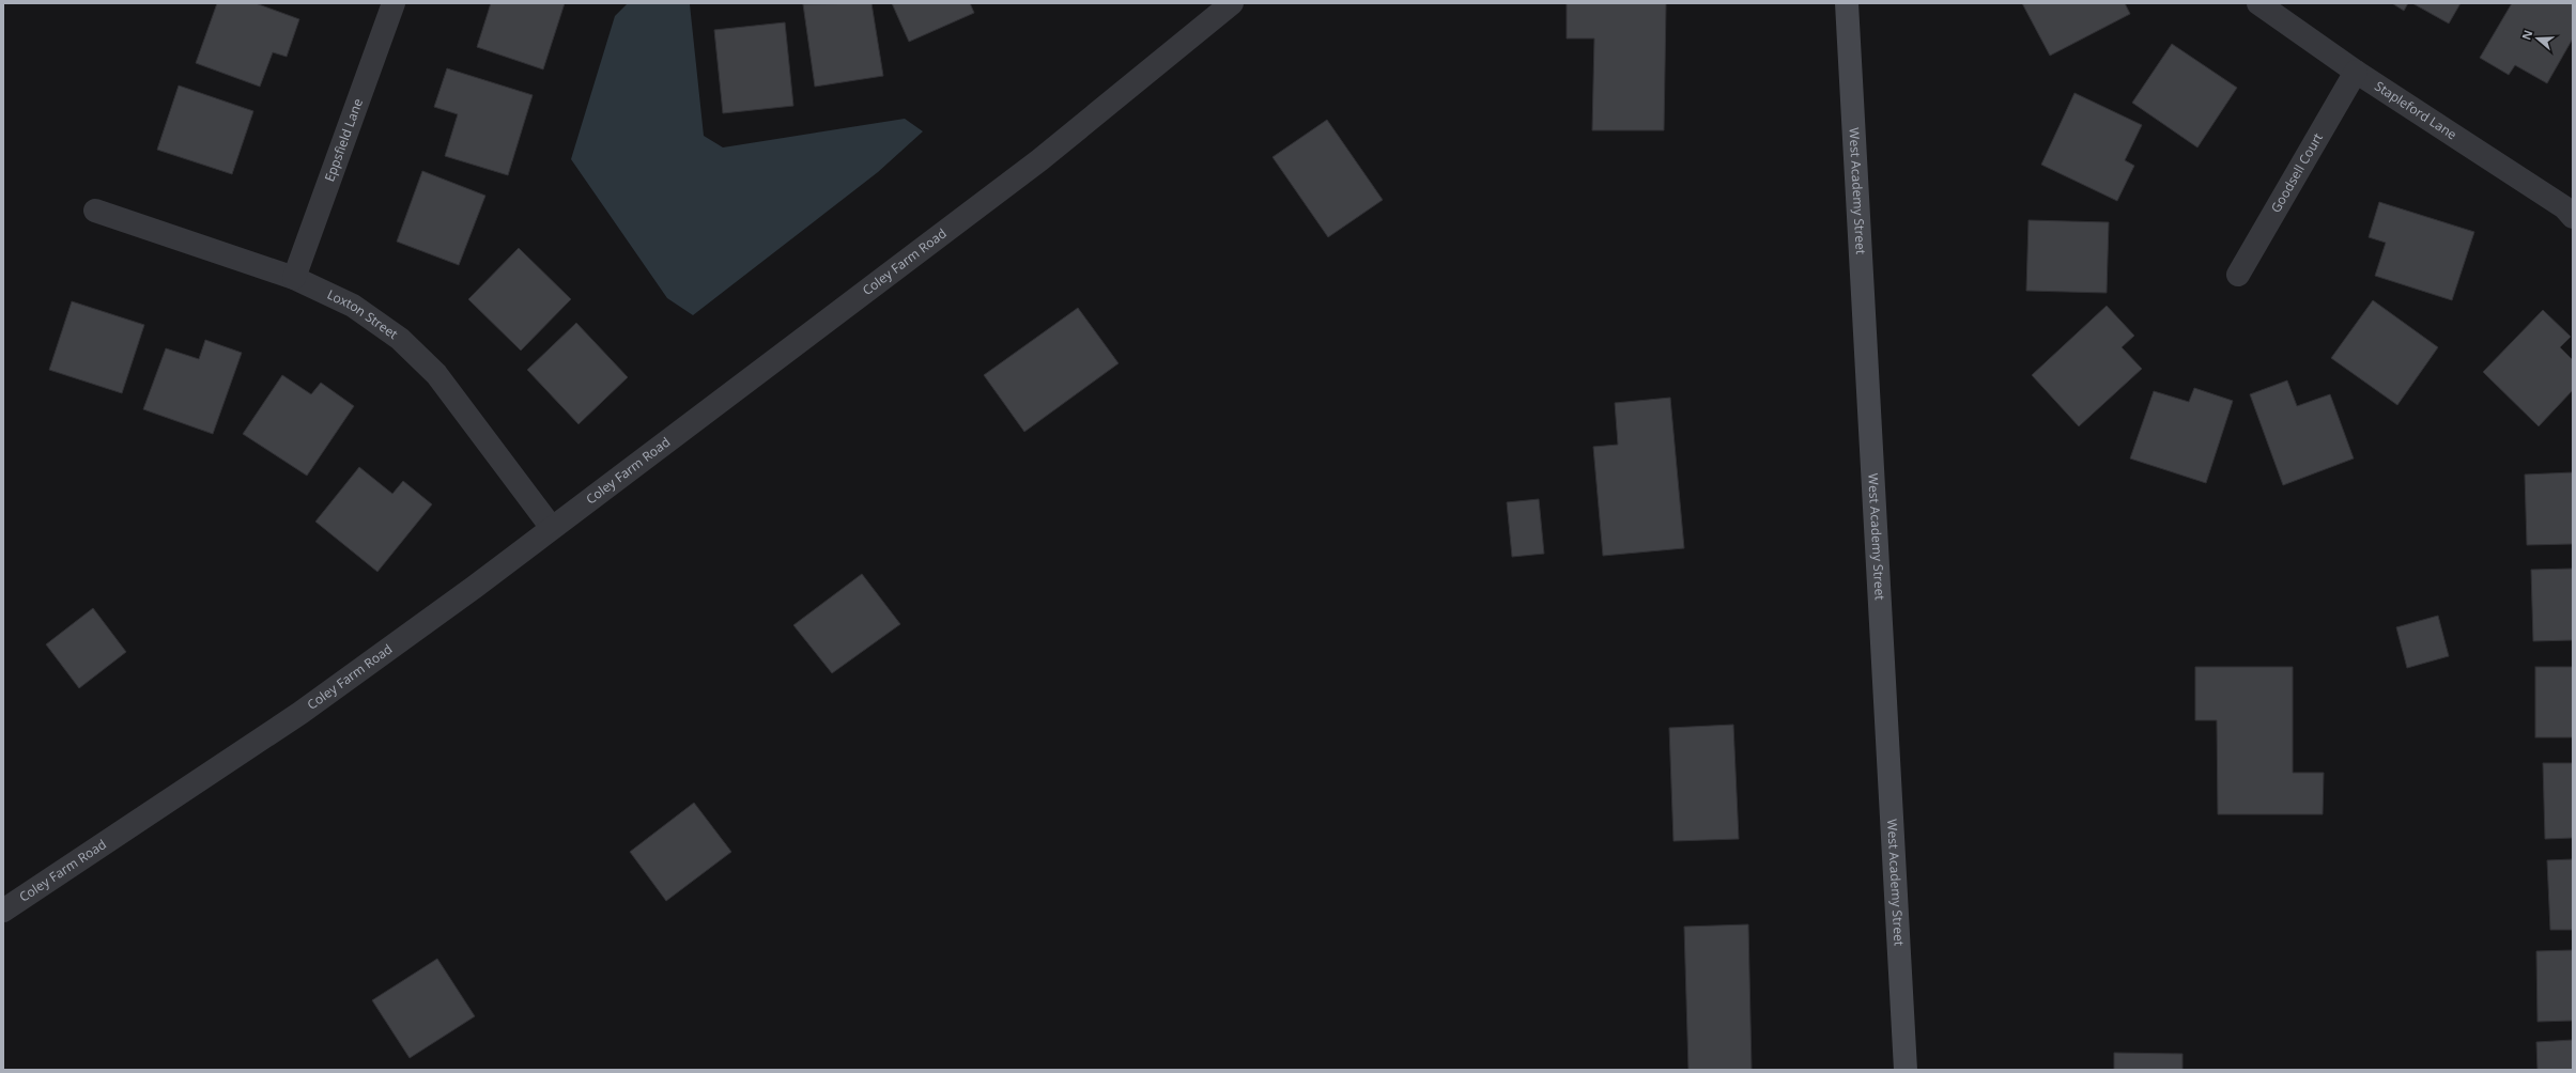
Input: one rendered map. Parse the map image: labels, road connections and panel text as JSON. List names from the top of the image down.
{
  "streets": {
    "main road": ["West Academy Street"],
    "street": [
      "Stapleford Lane",
      "Eppsfield Lane",
      "Goodsell Court",
      "Coley Farm Road",
      "Loxton Street"
    ]
  },
  "crossings": [
    ["Stapleford Lane", "Goodsell Court"],
    ["Eppsfield Lane", "Loxton Street"],
    ["Coley Farm Road", "Loxton Street"]
  ],
  "north": "left"
}
